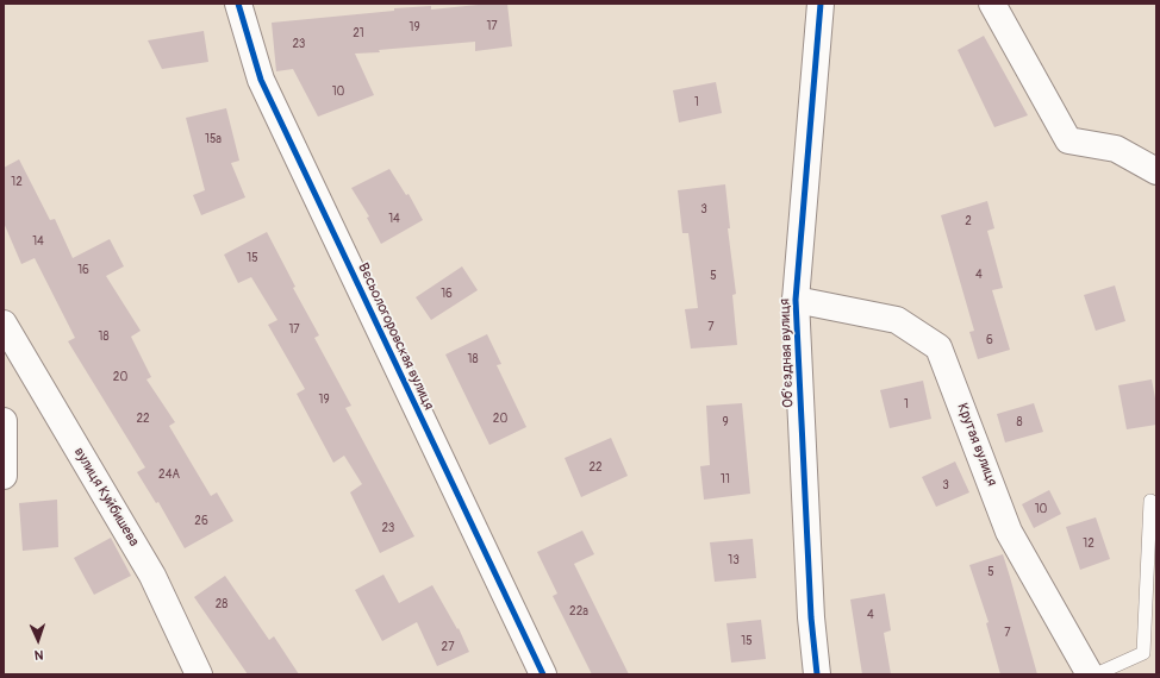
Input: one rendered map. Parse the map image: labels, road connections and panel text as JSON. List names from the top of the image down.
{
  "streets": {
    "street": [
      "Вєсьологоровская вулиця",
      "Об'єздная вулиця",
      "Крутая вулиця",
      "вулиця Куйбишева"
    ]
  },
  "crossings": [
    ["Об'єздная вулиця", "Крутая вулиця"]
  ],
  "house_numbers": [
    "17",
    "19",
    "21",
    "23",
    "10",
    "1",
    "15а",
    "12",
    "3",
    "14",
    "2",
    "14",
    "15",
    "16",
    "4",
    "5",
    "16",
    "7",
    "17",
    "18",
    "6",
    "18",
    "20",
    "19",
    "1",
    "22",
    "20",
    "9",
    "8",
    "22",
    "24А",
    "11",
    "3",
    "10",
    "26",
    "23",
    "12",
    "13",
    "5",
    "28",
    "22а",
    "4",
    "7",
    "15",
    "27"
  ],
  "north": "bottom"
}
